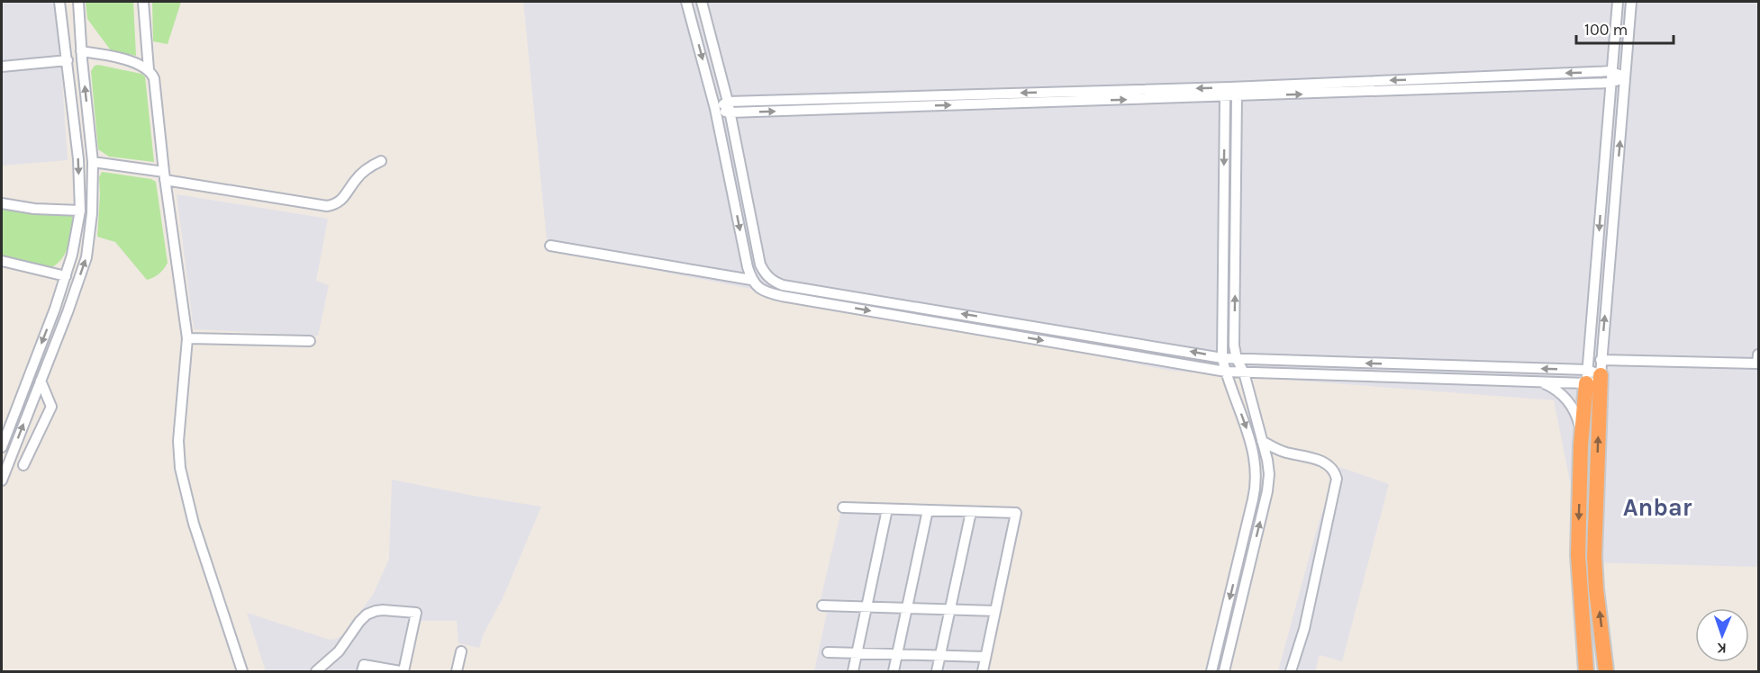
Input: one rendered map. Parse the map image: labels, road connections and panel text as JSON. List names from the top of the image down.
{
  "districts": ["Anbar"],
  "scale_bar": "100 m",
  "north": "bottom"
}
